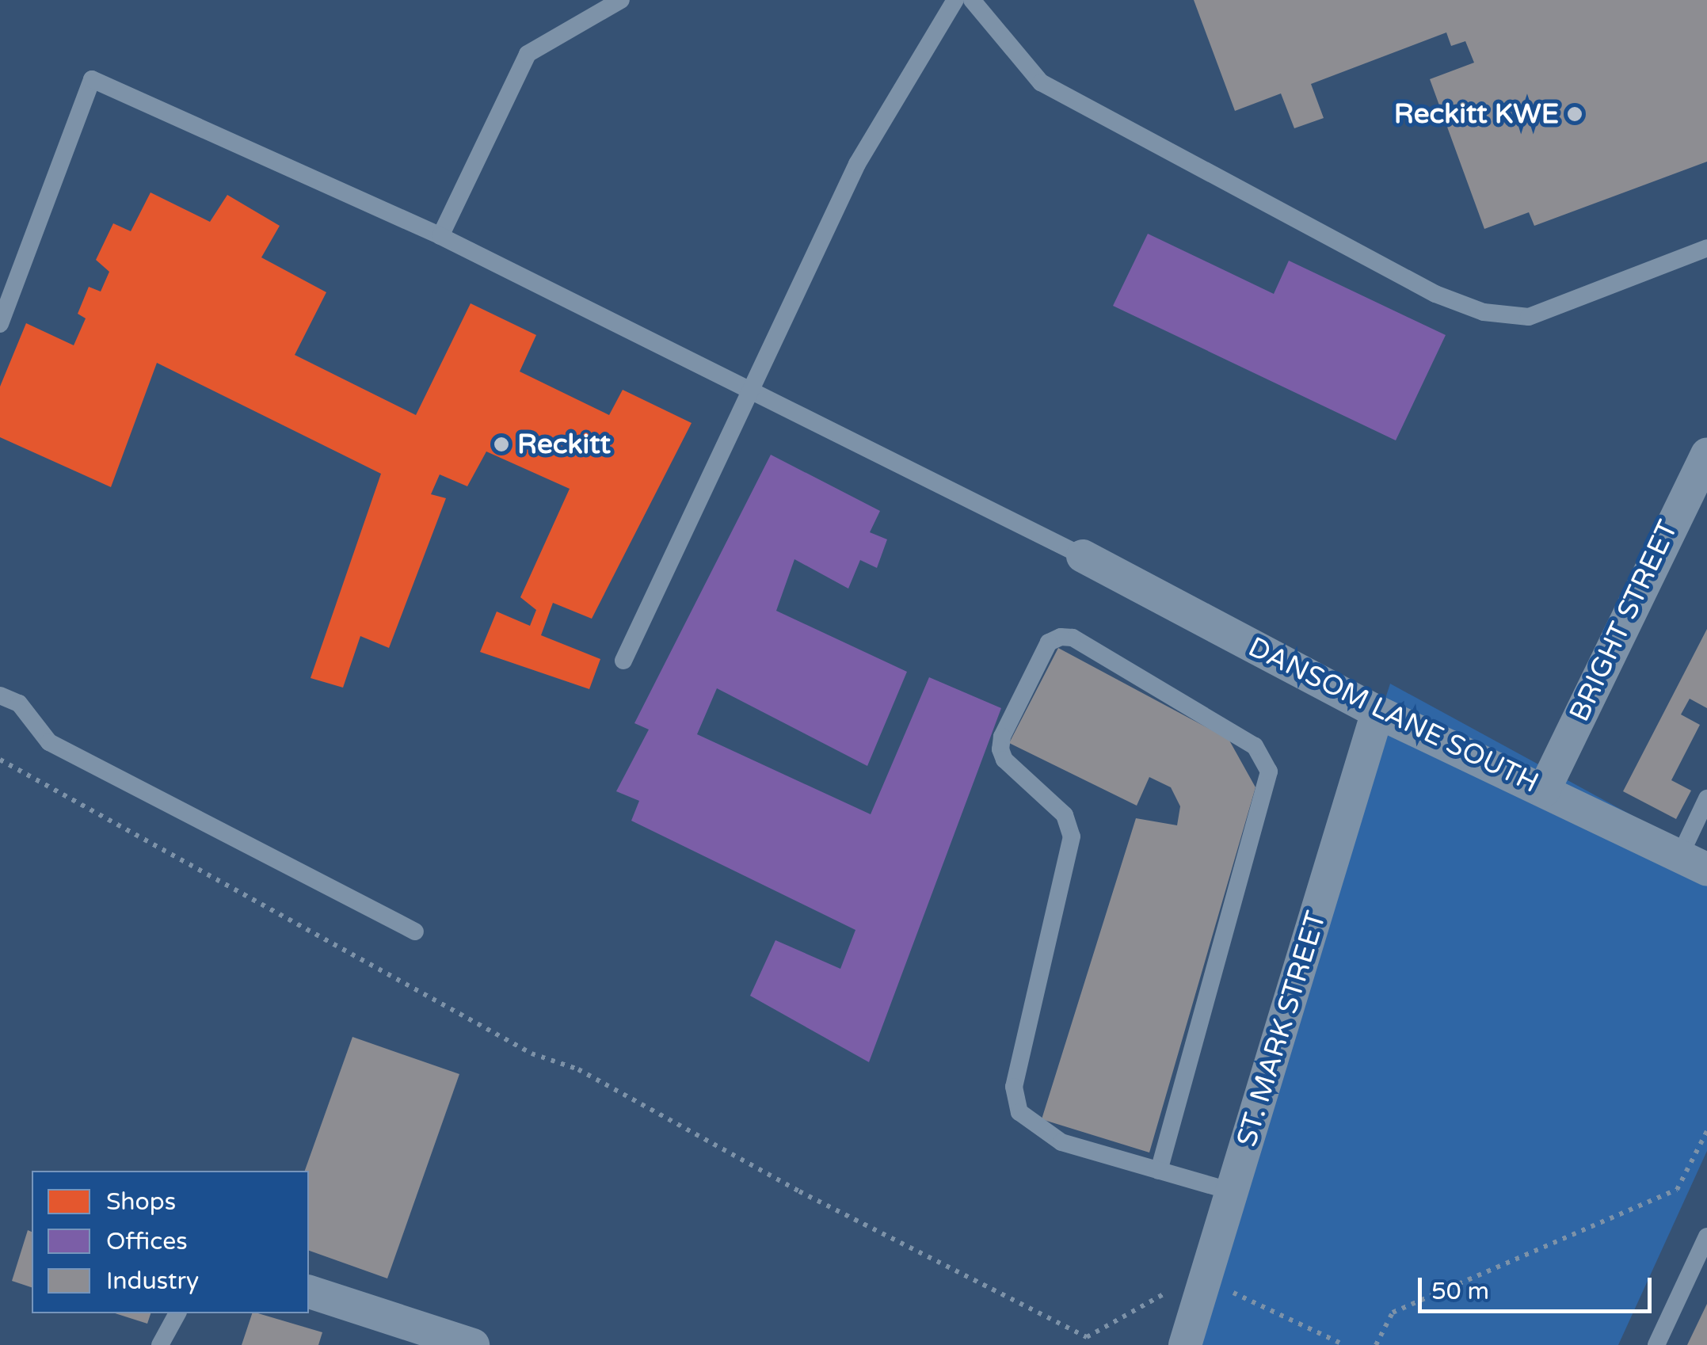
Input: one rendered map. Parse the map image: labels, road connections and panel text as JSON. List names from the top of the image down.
{
  "streets": {
    "street": ["BRIGHT STREET", "DANSOM LANE SOUTH", "ST. MARK STREET"]
  },
  "crossings": [
    ["BRIGHT STREET", "DANSOM LANE SOUTH"],
    ["DANSOM LANE SOUTH", "ST. MARK STREET"]
  ],
  "places": ["Reckitt KWE", "Reckitt"],
  "legend": ["Shops", "Offices", "Industry"],
  "scale_bar": "50 m"
}
